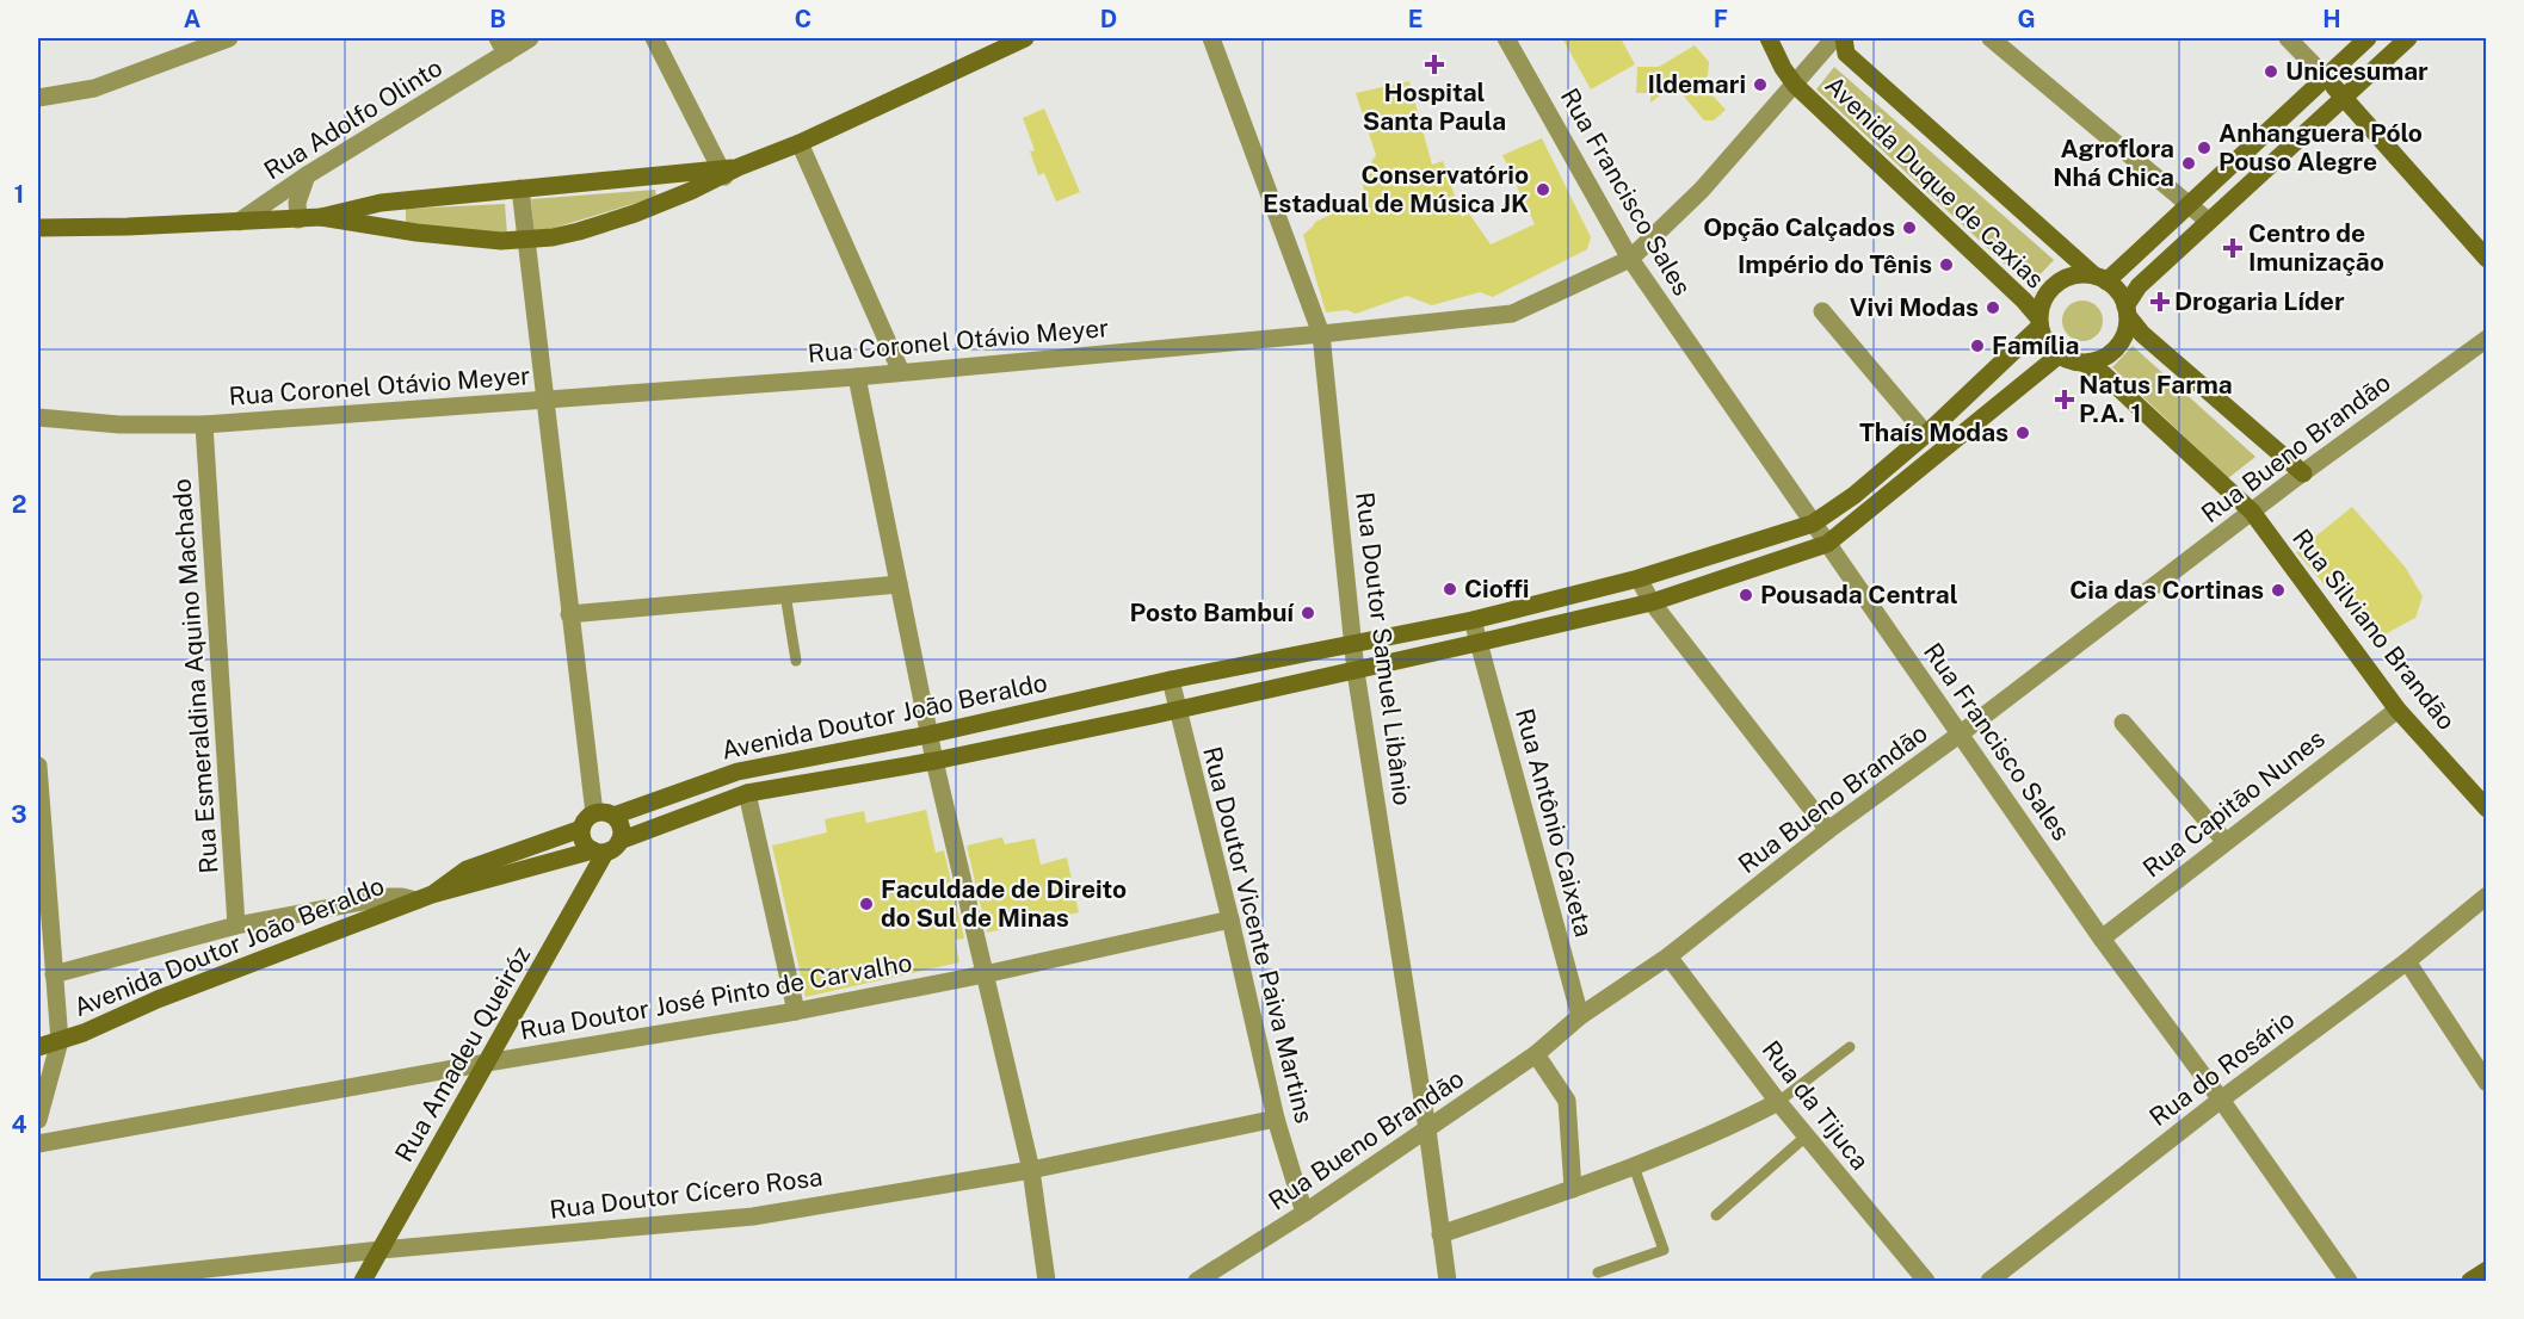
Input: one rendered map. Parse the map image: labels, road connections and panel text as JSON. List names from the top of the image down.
{
  "streets": {
    "street": [
      "Rua Adolfo Olinto",
      "Avenida Duque de Caxias",
      "Rua Francisco Sales",
      "Rua Coronel Otávio Meyer",
      "Rua Bueno Brandão",
      "Rua Silviano Brandão",
      "Rua Doutor Samuel Libânio",
      "Rua Esmeraldina Aquino Machado",
      "Avenida Doutor João Beraldo",
      "Rua Capitão Nunes",
      "Rua Antônio Caixeta",
      "Rua Doutor Vicente Paiva Martins",
      "Rua Doutor José Pinto de Carvalho",
      "Rua Amadeu Queiróz",
      "Rua do Rosário",
      "Rua da Tijuca",
      "Rua Doutor Cícero Rosa"
    ]
  },
  "crossings": [
    ["Avenida Duque de Caxias", "Rua Coronel Otávio Meyer"],
    ["Avenida Duque de Caxias", "Avenida Doutor João Beraldo"],
    ["Rua Francisco Sales", "Rua Coronel Otávio Meyer"],
    ["Rua Francisco Sales", "Rua Bueno Brandão"],
    ["Rua Francisco Sales", "Avenida Doutor João Beraldo"],
    ["Rua Francisco Sales", "Rua Capitão Nunes"],
    ["Rua Francisco Sales", "Rua do Rosário"],
    ["Rua Coronel Otávio Meyer", "Rua Doutor Samuel Libânio"],
    ["Rua Coronel Otávio Meyer", "Rua Esmeraldina Aquino Machado"],
    ["Rua Bueno Brandão", "Rua Silviano Brandão"],
    ["Rua Bueno Brandão", "Rua Doutor Samuel Libânio"],
    ["Rua Bueno Brandão", "Rua Antônio Caixeta"],
    ["Rua Bueno Brandão", "Rua Doutor Vicente Paiva Martins"],
    ["Rua Bueno Brandão", "Rua da Tijuca"],
    ["Rua Silviano Brandão", "Rua Capitão Nunes"],
    ["Rua Doutor Samuel Libânio", "Avenida Doutor João Beraldo"],
    ["Rua Esmeraldina Aquino Machado", "Avenida Doutor João Beraldo"],
    ["Avenida Doutor João Beraldo", "Rua Antônio Caixeta"],
    ["Avenida Doutor João Beraldo", "Rua Doutor Vicente Paiva Martins"],
    ["Avenida Doutor João Beraldo", "Rua Amadeu Queiróz"],
    ["Rua Doutor Vicente Paiva Martins", "Rua Doutor José Pinto de Carvalho"],
    ["Rua Doutor Vicente Paiva Martins", "Rua Doutor Cícero Rosa"],
    ["Rua Doutor José Pinto de Carvalho", "Rua Amadeu Queiróz"],
    ["Rua Amadeu Queiróz", "Rua Doutor Cícero Rosa"]
  ],
  "places": {
    "health": [
      "Hospital Santa Paula",
      "Centro de Imunização",
      "Drogaria Líder",
      "Natus Farma P.A. 1"
    ],
    "other": [
      "Unicesumar",
      "Ildemari",
      "Anhanguera Pólo Pouso Alegre",
      "Agroflora Nhá Chica",
      "Conservatório Estadual de Música JK",
      "Opção Calçados",
      "Império do Tênis",
      "Vivi Modas",
      "Família",
      "Thaís Modas",
      "Cioffi",
      "Cia das Cortinas",
      "Pousada Central",
      "Posto Bambuí",
      "Faculdade de Direito do Sul de Minas"
    ]
  },
  "grid": {
    "columns": [
      "A",
      "B",
      "C",
      "D",
      "E",
      "F",
      "G",
      "H"
    ],
    "rows": [
      "1",
      "2",
      "3",
      "4"
    ]
  }
}
